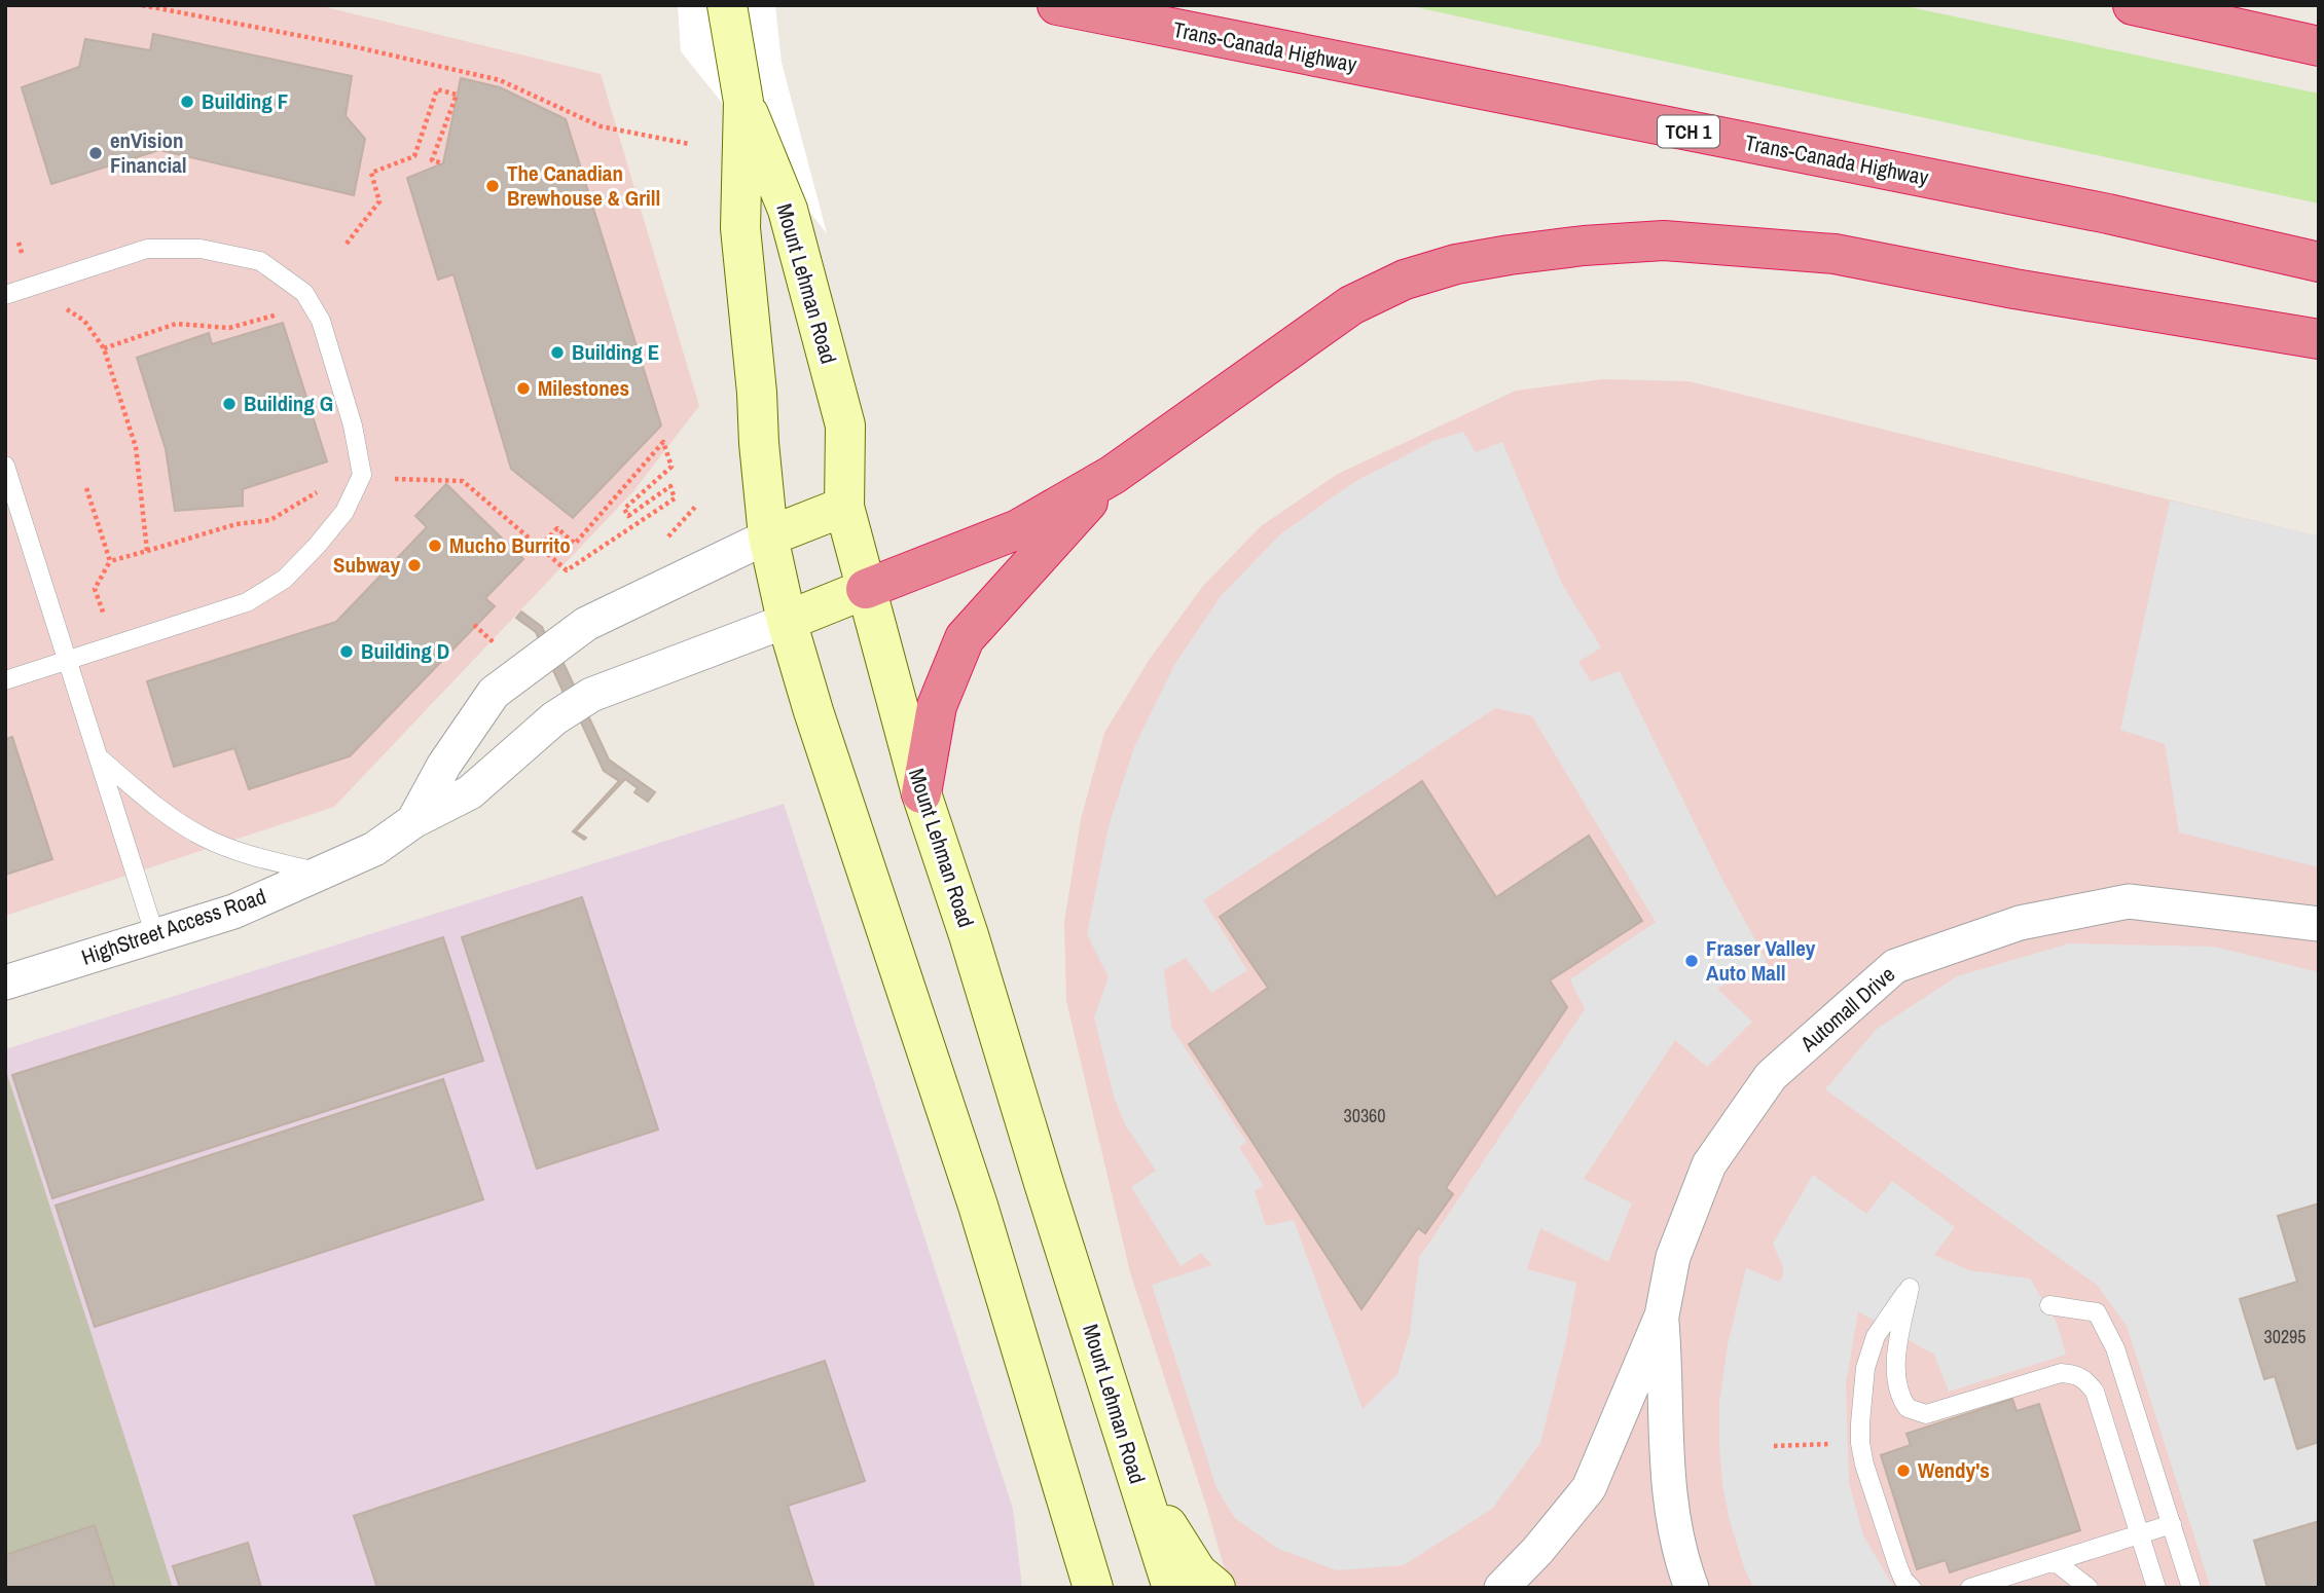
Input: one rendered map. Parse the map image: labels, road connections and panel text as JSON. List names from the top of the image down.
{
  "streets": {
    "highway": ["Trans-Canada Highway", "TCH 1"],
    "main road": ["Mount Lehman Road"],
    "street": ["HighStreet Access Road", "Automall Drive"]
  },
  "crossings": [
    ["Mount Lehman Road", "HighStreet Access Road"]
  ],
  "places": [
    "Building F",
    "enVision Financial",
    "The Canadian Brewhouse & Grill",
    "Building E",
    "Milestones",
    "Building G",
    "Mucho Burrito",
    "Subway",
    "Building D",
    "Fraser Valley Auto Mall",
    "Wendy's"
  ],
  "house_numbers": ["30360", "30295"]
}
